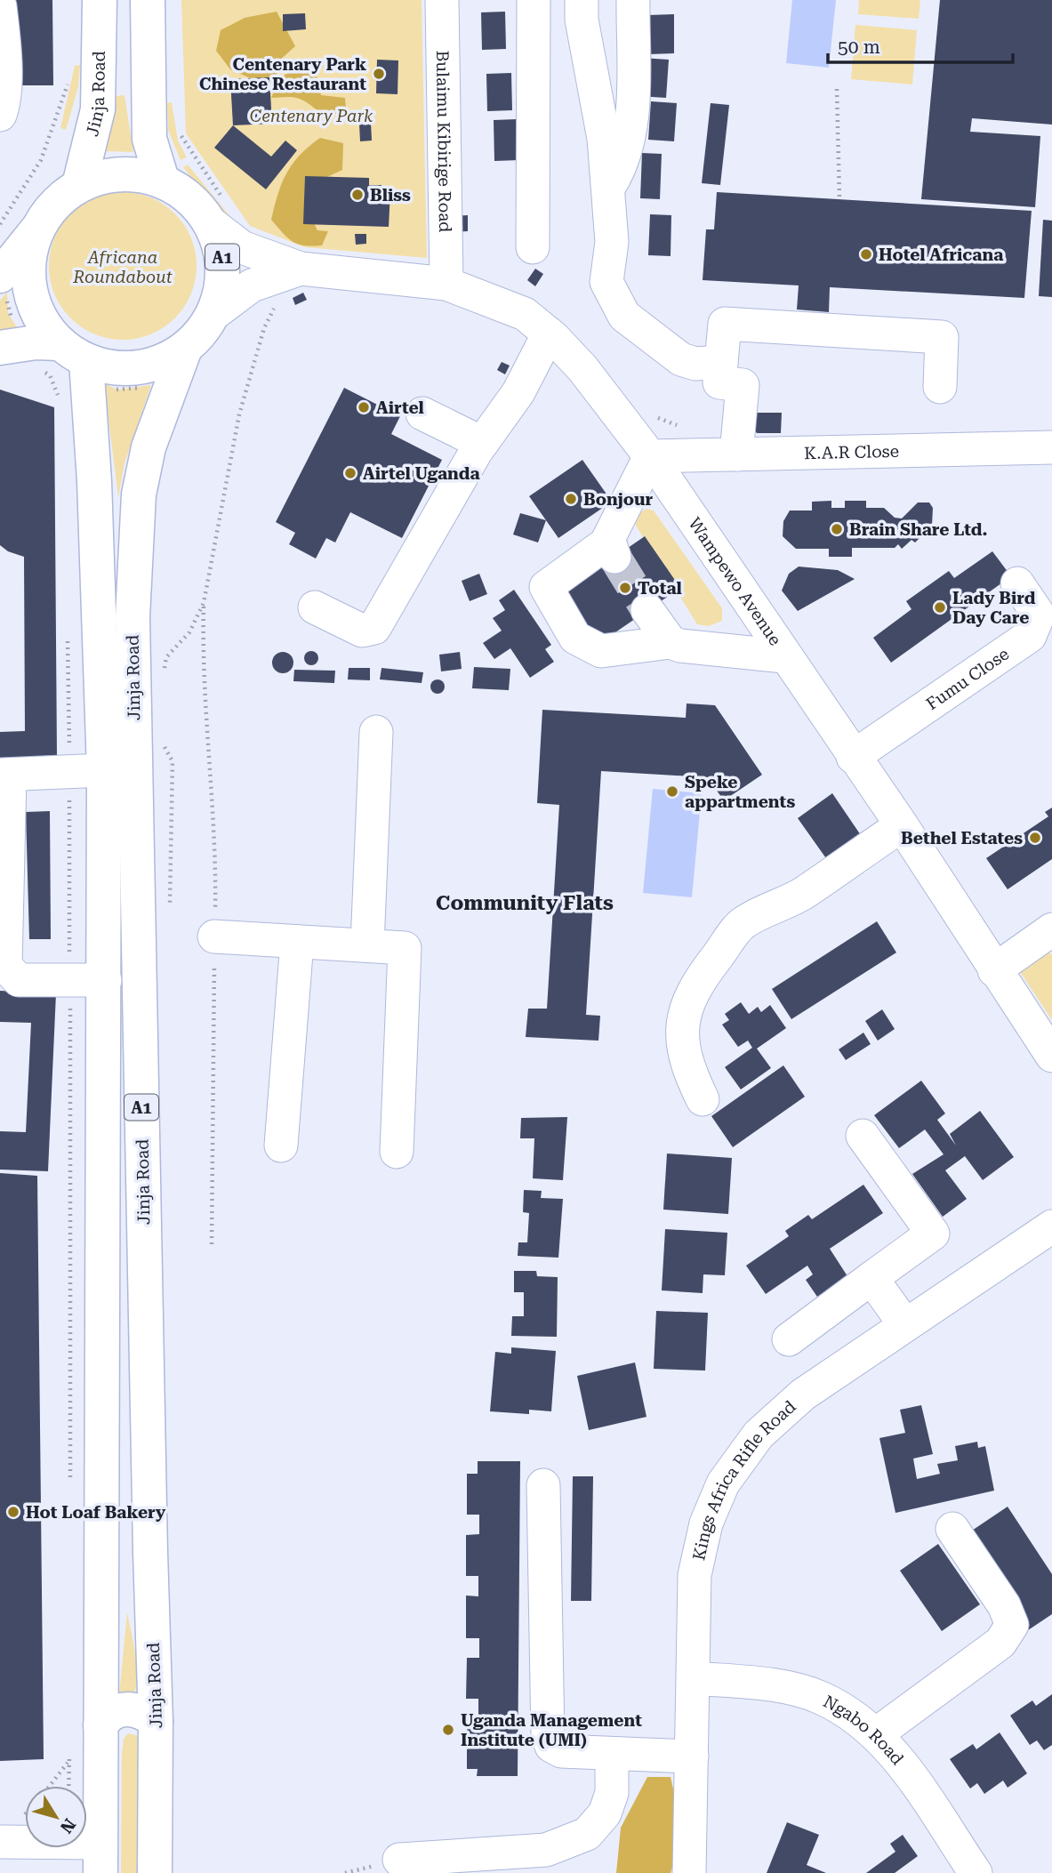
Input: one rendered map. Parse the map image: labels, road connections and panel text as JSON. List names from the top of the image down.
{
  "streets": {
    "main road": ["Jinja Road", "A1"],
    "street": [
      "Bulaimu Kibirige Road",
      "K.A.R Close",
      "Wampewo Avenue",
      "Fumu Close",
      "Kings Africa Rifle Road",
      "Ngabo Road"
    ]
  },
  "crossings": [
    ["Jinja Road", "A1"],
    ["Bulaimu Kibirige Road", "Wampewo Avenue"],
    ["K.A.R Close", "Wampewo Avenue"],
    ["Wampewo Avenue", "Fumu Close"],
    ["Kings Africa Rifle Road", "Ngabo Road"]
  ],
  "districts": ["Community Flats"],
  "parks": ["Centenary Park", "Africana Roundabout"],
  "places": [
    "Centenary Park Chinese Restaurant",
    "Bliss",
    "Hotel Africana",
    "Airtel",
    "Airtel Uganda",
    "Bonjour",
    "Brain Share Ltd.",
    "Total",
    "Lady Bird Day Care",
    "Speke appartments",
    "Bethel Estates",
    "Hot Loaf Bakery",
    "Uganda Management Institute (UMI)"
  ],
  "scale_bar": "50 m",
  "north": "bottom right"
}
